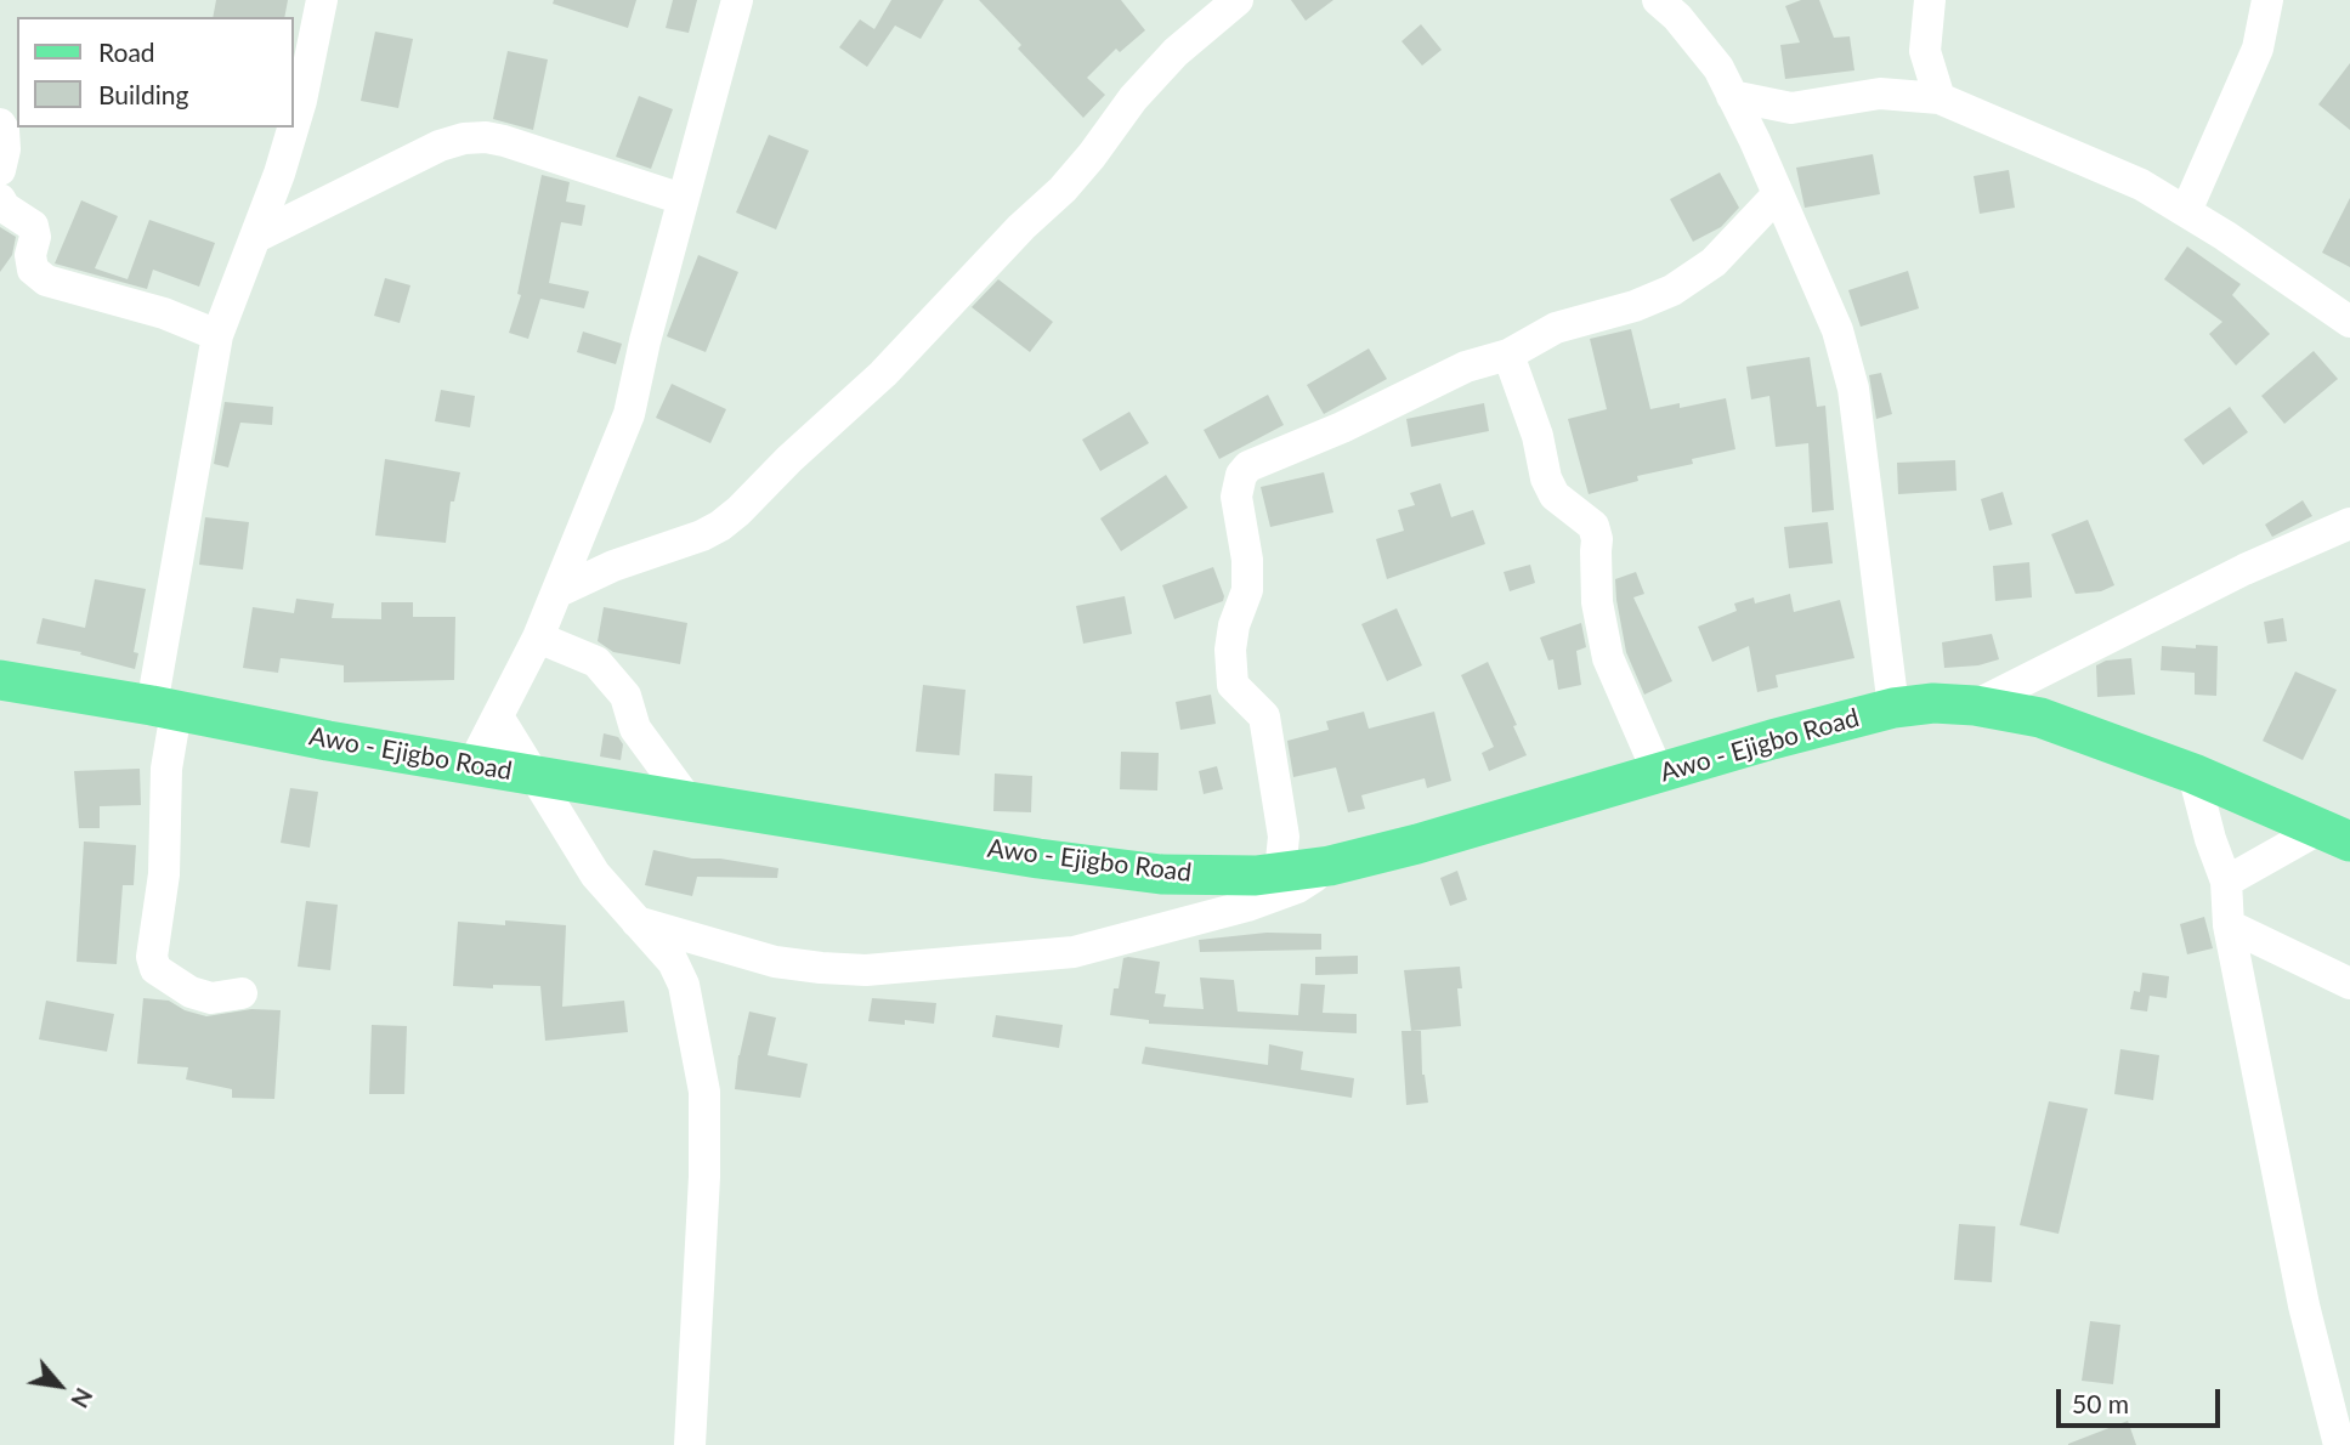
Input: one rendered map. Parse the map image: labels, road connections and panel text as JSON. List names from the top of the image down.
{
  "streets": {
    "main road": ["Awo - Ejigbo Road"]
  },
  "legend": ["Road", "Building"],
  "scale_bar": "50 m",
  "north": "bottom right"
}
